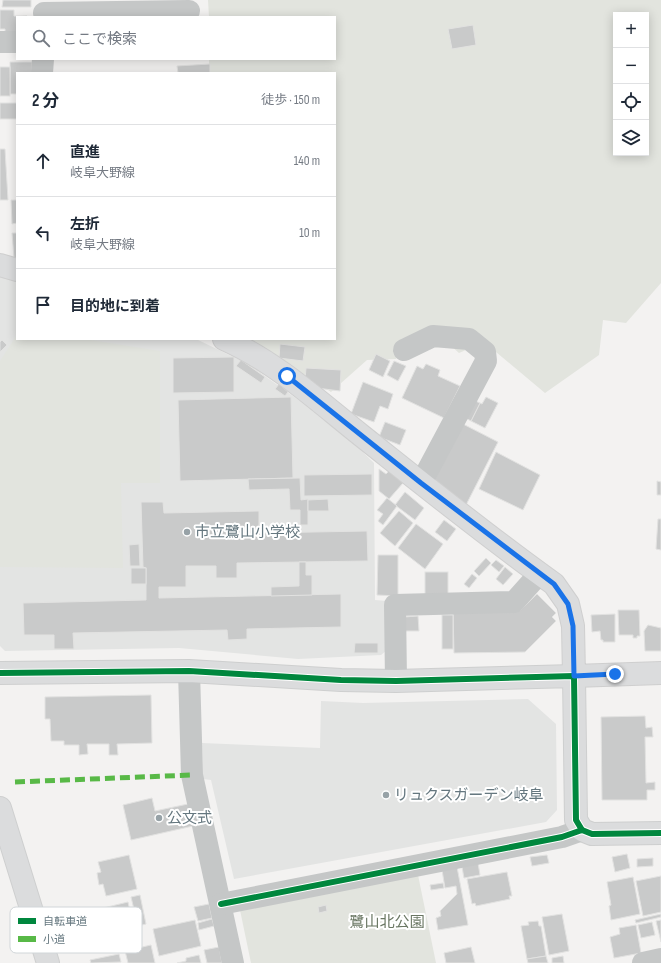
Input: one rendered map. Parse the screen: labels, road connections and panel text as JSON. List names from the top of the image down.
{
  "parks": ["鷺山北公園"],
  "places": ["市立鷺山小学校", "リュクスガーデン岐阜", "公文式"],
  "legend": ["自転車道", "小道"],
  "page": {
    "map_buttons": ["+", "−"],
    "search": "ここで検索",
    "heading": ["2 分", "徒歩 · 150 m"],
    "list": [
      ["直進", "岐阜大野線", "140 m"],
      ["左折", "岐阜大野線", "10 m"],
      "目的地に到着"
    ]
  }
}
